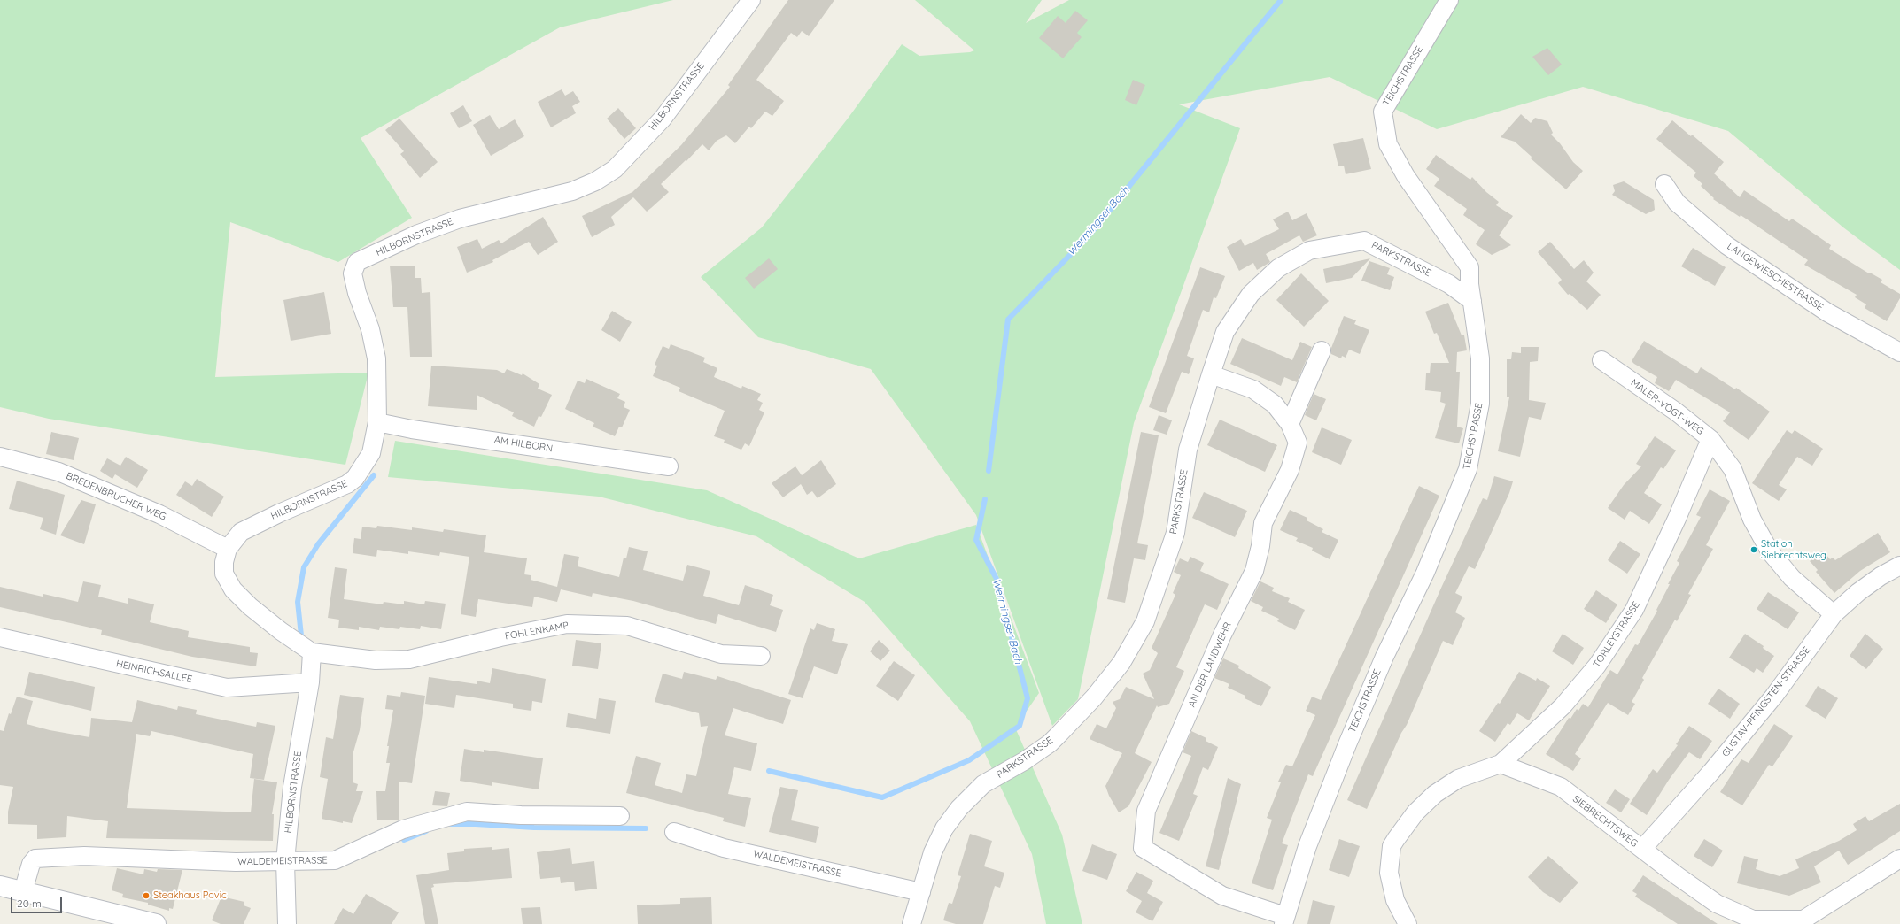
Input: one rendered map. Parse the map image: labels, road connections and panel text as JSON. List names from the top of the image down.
{
  "streets": {
    "street": [
      "TEICHSTRASSE",
      "HILBORNSTRASSE",
      "PARKSTRASSE",
      "LANGEWIESCHESTRASSE",
      "MALER-VOGT-WEG",
      "AM HILBORN",
      "BREDENBRUCHER WEG",
      "FOHLENKAMP",
      "TORLEYSTRASSE",
      "AN DER LANDWEHR",
      "HEINRICHSALLEE",
      "GUSTAV-PFINGSTEN-STRASSE",
      "SIEBRECHTSWEG",
      "WALDEMEISTRASSE"
    ]
  },
  "crossings": [
    ["TEICHSTRASSE", "PARKSTRASSE"],
    ["TEICHSTRASSE", "AN DER LANDWEHR"],
    ["HILBORNSTRASSE", "AM HILBORN"],
    ["HILBORNSTRASSE", "BREDENBRUCHER WEG"],
    ["HILBORNSTRASSE", "FOHLENKAMP"],
    ["HILBORNSTRASSE", "HEINRICHSALLEE"],
    ["HILBORNSTRASSE", "WALDEMEISTRASSE"],
    ["PARKSTRASSE", "AN DER LANDWEHR"],
    ["PARKSTRASSE", "WALDEMEISTRASSE"],
    ["MALER-VOGT-WEG", "TORLEYSTRASSE"],
    ["MALER-VOGT-WEG", "GUSTAV-PFINGSTEN-STRASSE"],
    ["TORLEYSTRASSE", "SIEBRECHTSWEG"],
    ["GUSTAV-PFINGSTEN-STRASSE", "SIEBRECHTSWEG"]
  ],
  "water": ["Wermingser Bach"],
  "places": ["Station Siebrechtsweg", "Steakhaus Pavic"],
  "scale_bar": "20 m"
}
